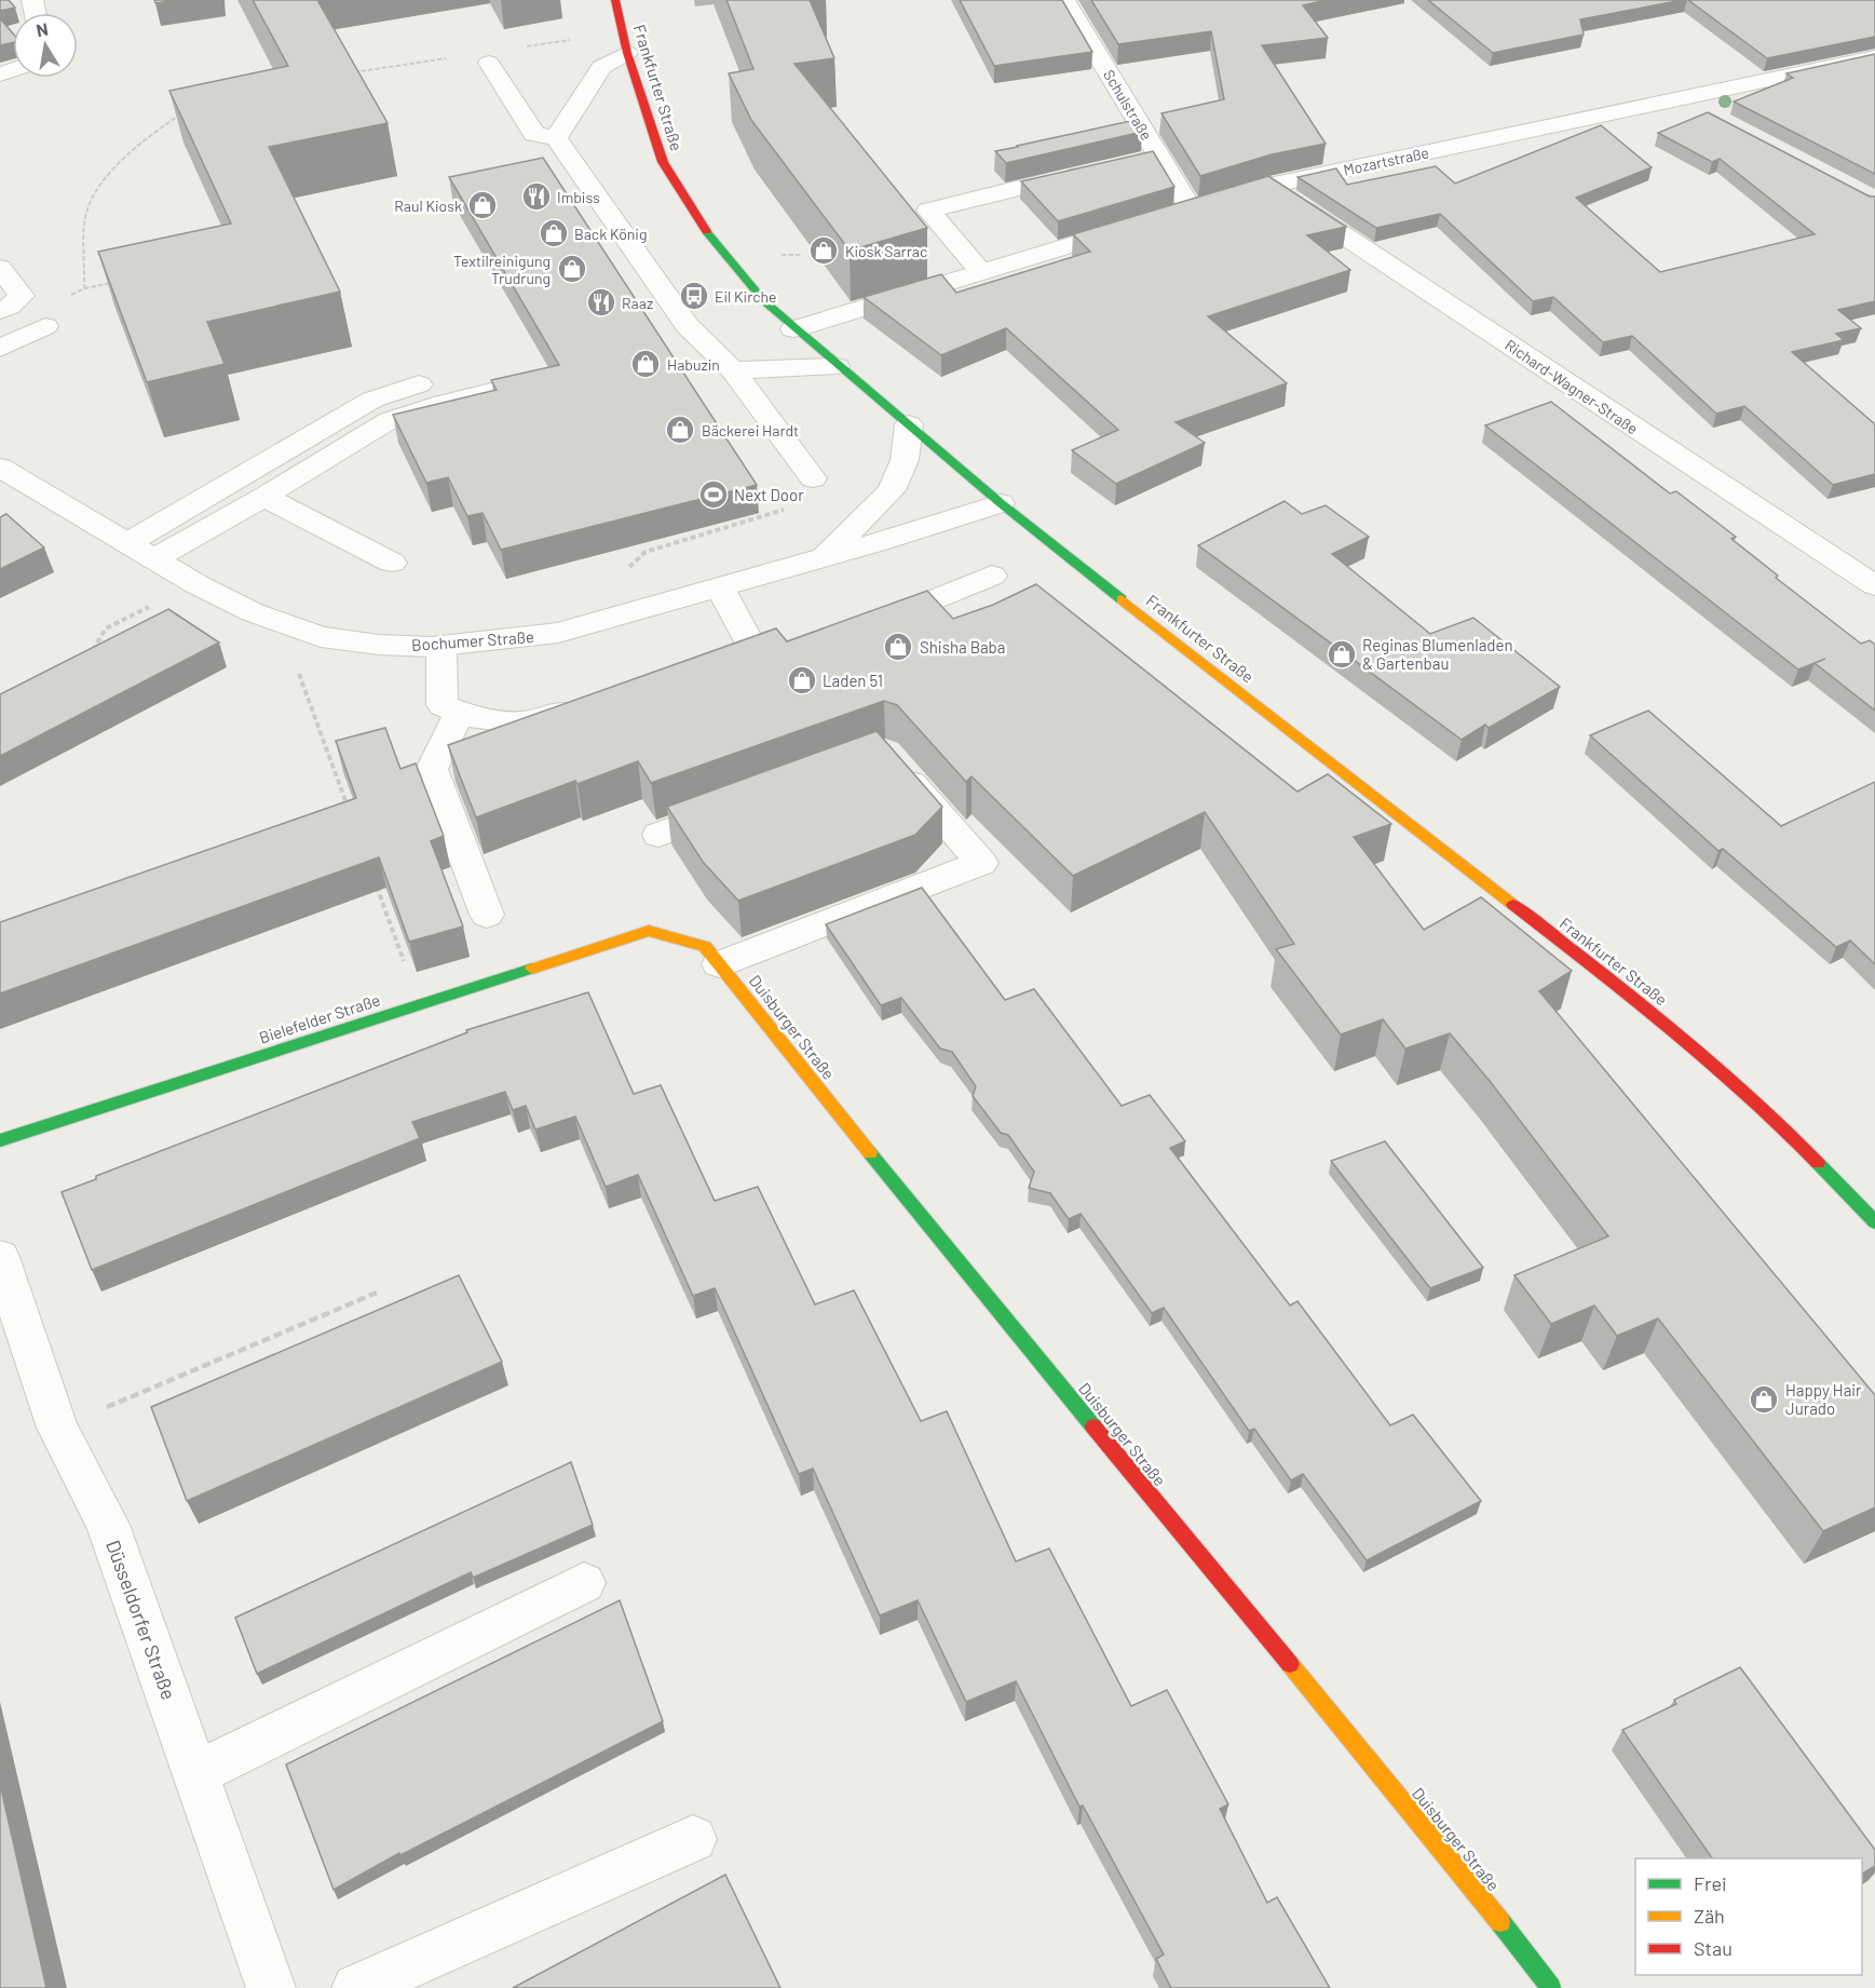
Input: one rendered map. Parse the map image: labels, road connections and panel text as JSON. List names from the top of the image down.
{
  "streets": {
    "main road": ["Frankfurter Straße", "Bielefelder Straße", "Duisburger Straße"],
    "street": [
      "Schulstraße",
      "Mozartstraße",
      "Richard-Wagner-Straße",
      "Bochumer Straße",
      "Düsseldorfer Straße"
    ]
  },
  "crossings": [
    ["Frankfurter Straße", "Bochumer Straße"],
    ["Schulstraße", "Mozartstraße"],
    ["Mozartstraße", "Richard-Wagner-Straße"],
    ["Bielefelder Straße", "Duisburger Straße"]
  ],
  "places": {
    "restaurant": ["Imbiss", "Raaz"],
    "shop": [
      "Raul Kiosk",
      "Back König",
      "Kiosk Sarrac",
      "Textilreinigung Trudrung",
      "Habuzin",
      "Bäckerei Hardt",
      "Shisha Baba",
      "Reginas Blumenladen & Gartenbau",
      "Laden 51",
      "Happy Hair Jurado"
    ],
    "bus stop": ["Eil Kirche"],
    "sports": ["Next Door"]
  },
  "legend": ["Frei", "Zäh", "Stau"],
  "north": "top"
}
